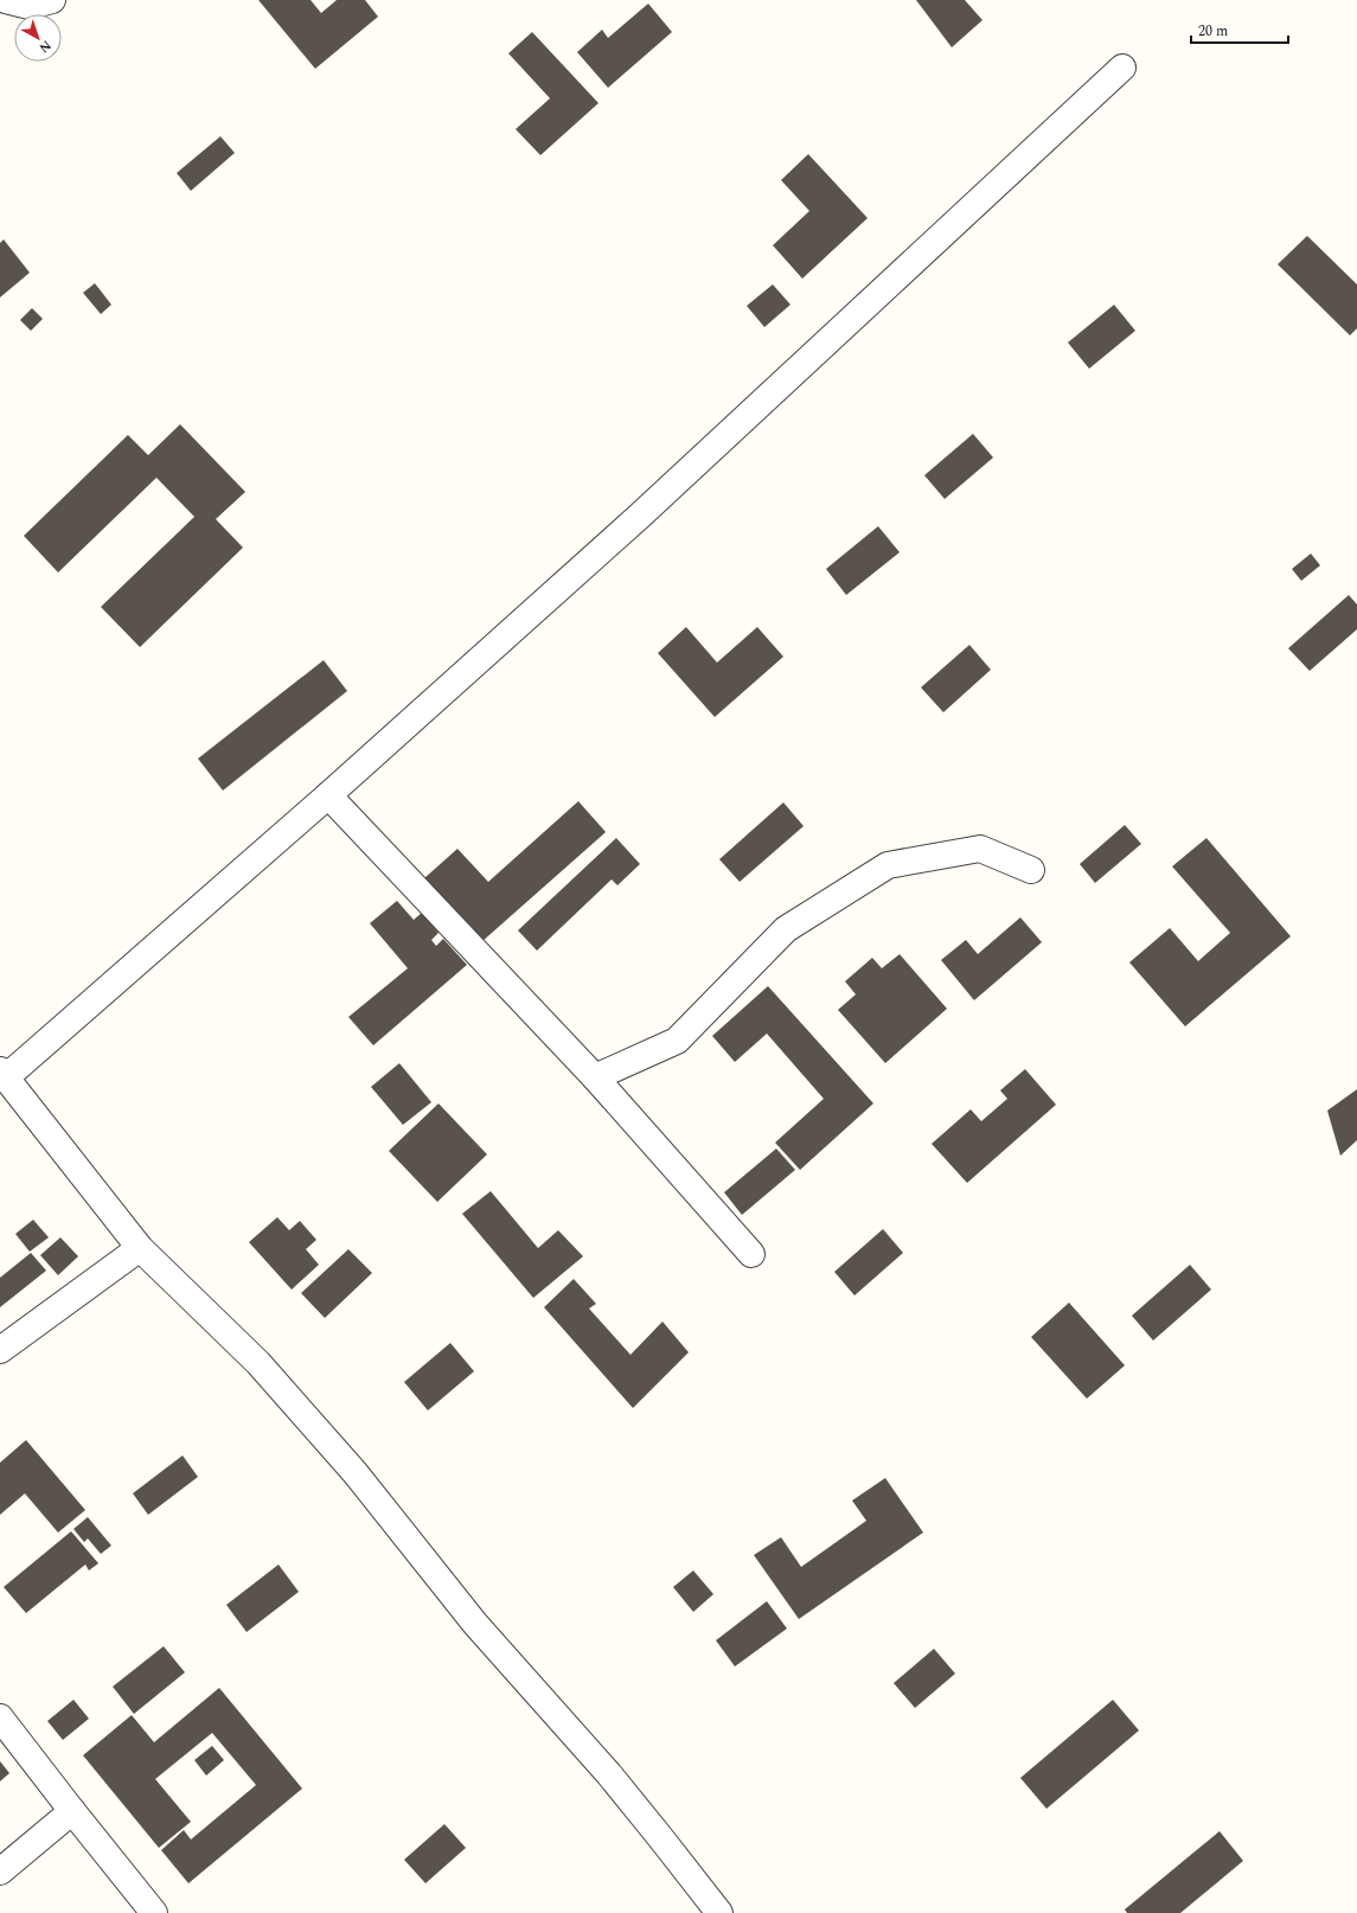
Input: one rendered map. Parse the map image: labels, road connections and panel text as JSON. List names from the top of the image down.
{
  "scale_bar": "20 m",
  "north": "bottom right"
}
